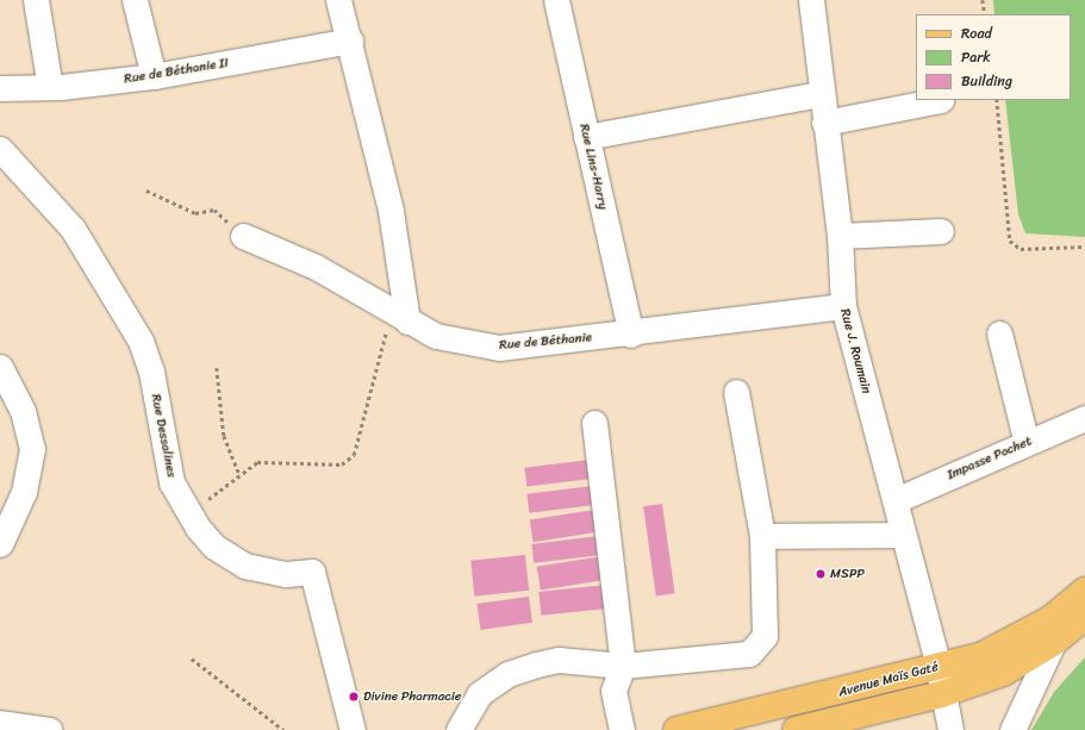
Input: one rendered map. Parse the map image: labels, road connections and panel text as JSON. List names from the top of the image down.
{
  "streets": {
    "main road": ["Avenue Maïs Gaté"],
    "street": [
      "Rue de Béthanie II",
      "Rue Lins-Harry",
      "Rue de Béthanie",
      "Rue J. Roumain",
      "Rue Dessalines",
      "Impasse Pochet"
    ]
  },
  "crossings": [
    ["Rue Lins-Harry", "Rue de Béthanie"],
    ["Rue de Béthanie", "Rue J. Roumain"],
    ["Rue J. Roumain", "Impasse Pochet"],
    ["Rue J. Roumain", "Avenue Maïs Gaté"]
  ],
  "places": ["MSPP", "Divine Pharmacie"],
  "legend": ["Road", "Park", "Building"]
}
